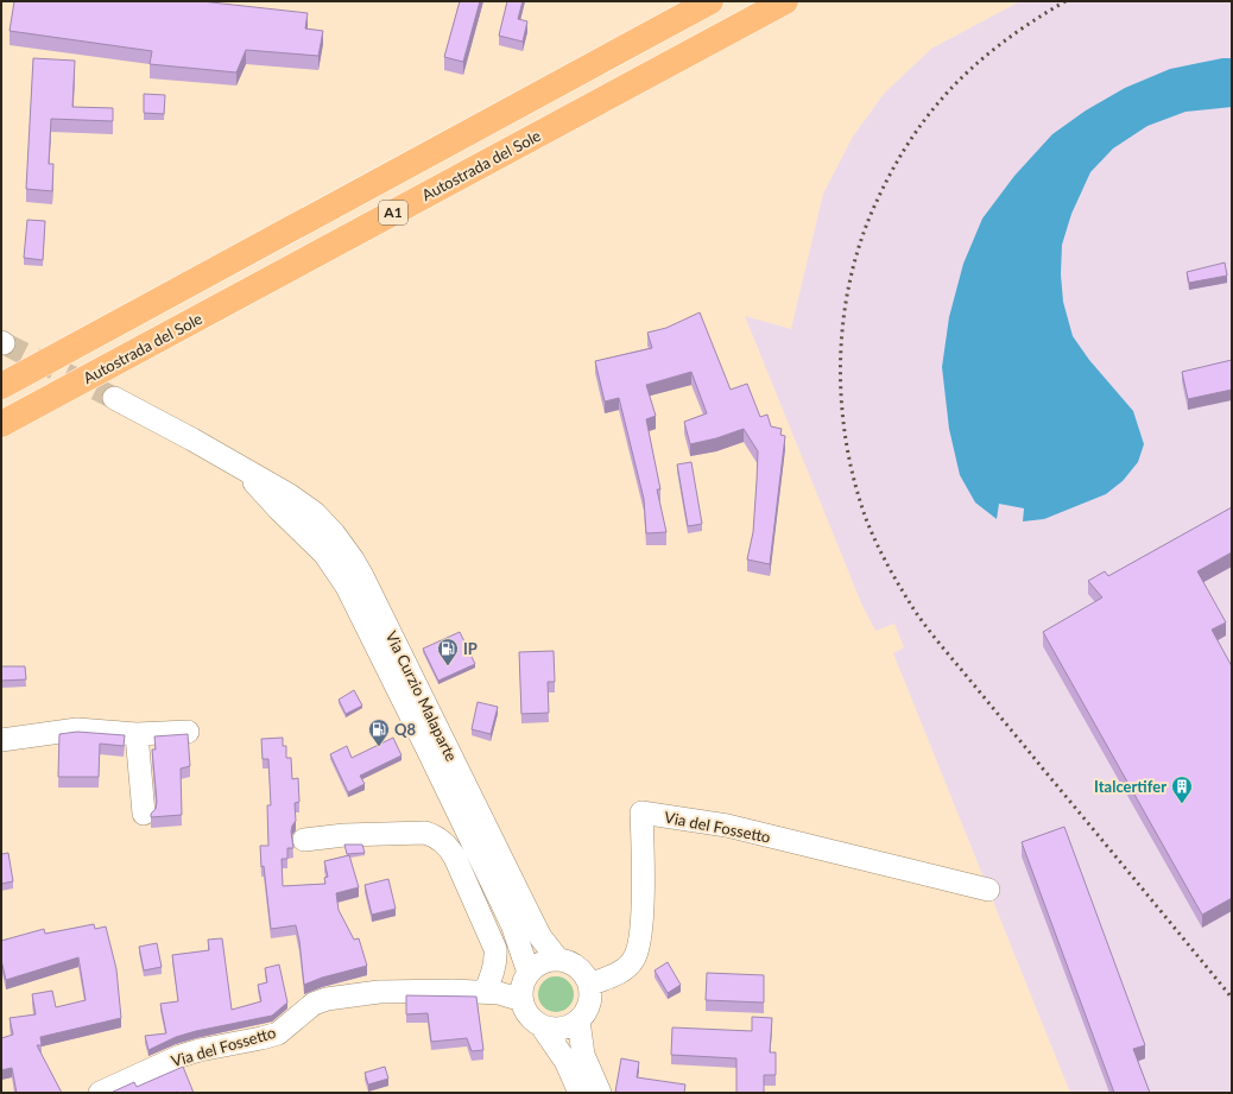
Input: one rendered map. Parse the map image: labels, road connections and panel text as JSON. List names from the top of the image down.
{
  "streets": {
    "highway": ["Autostrada del Sole", "A1"],
    "street": ["Via Curzio Malaparte", "Via del Fossetto"]
  },
  "crossings": [
    ["Via Curzio Malaparte", "Via del Fossetto"]
  ],
  "places": {
    "fuel station": ["IP", "Q8"],
    "building": ["Italcertifer"]
  }
}
